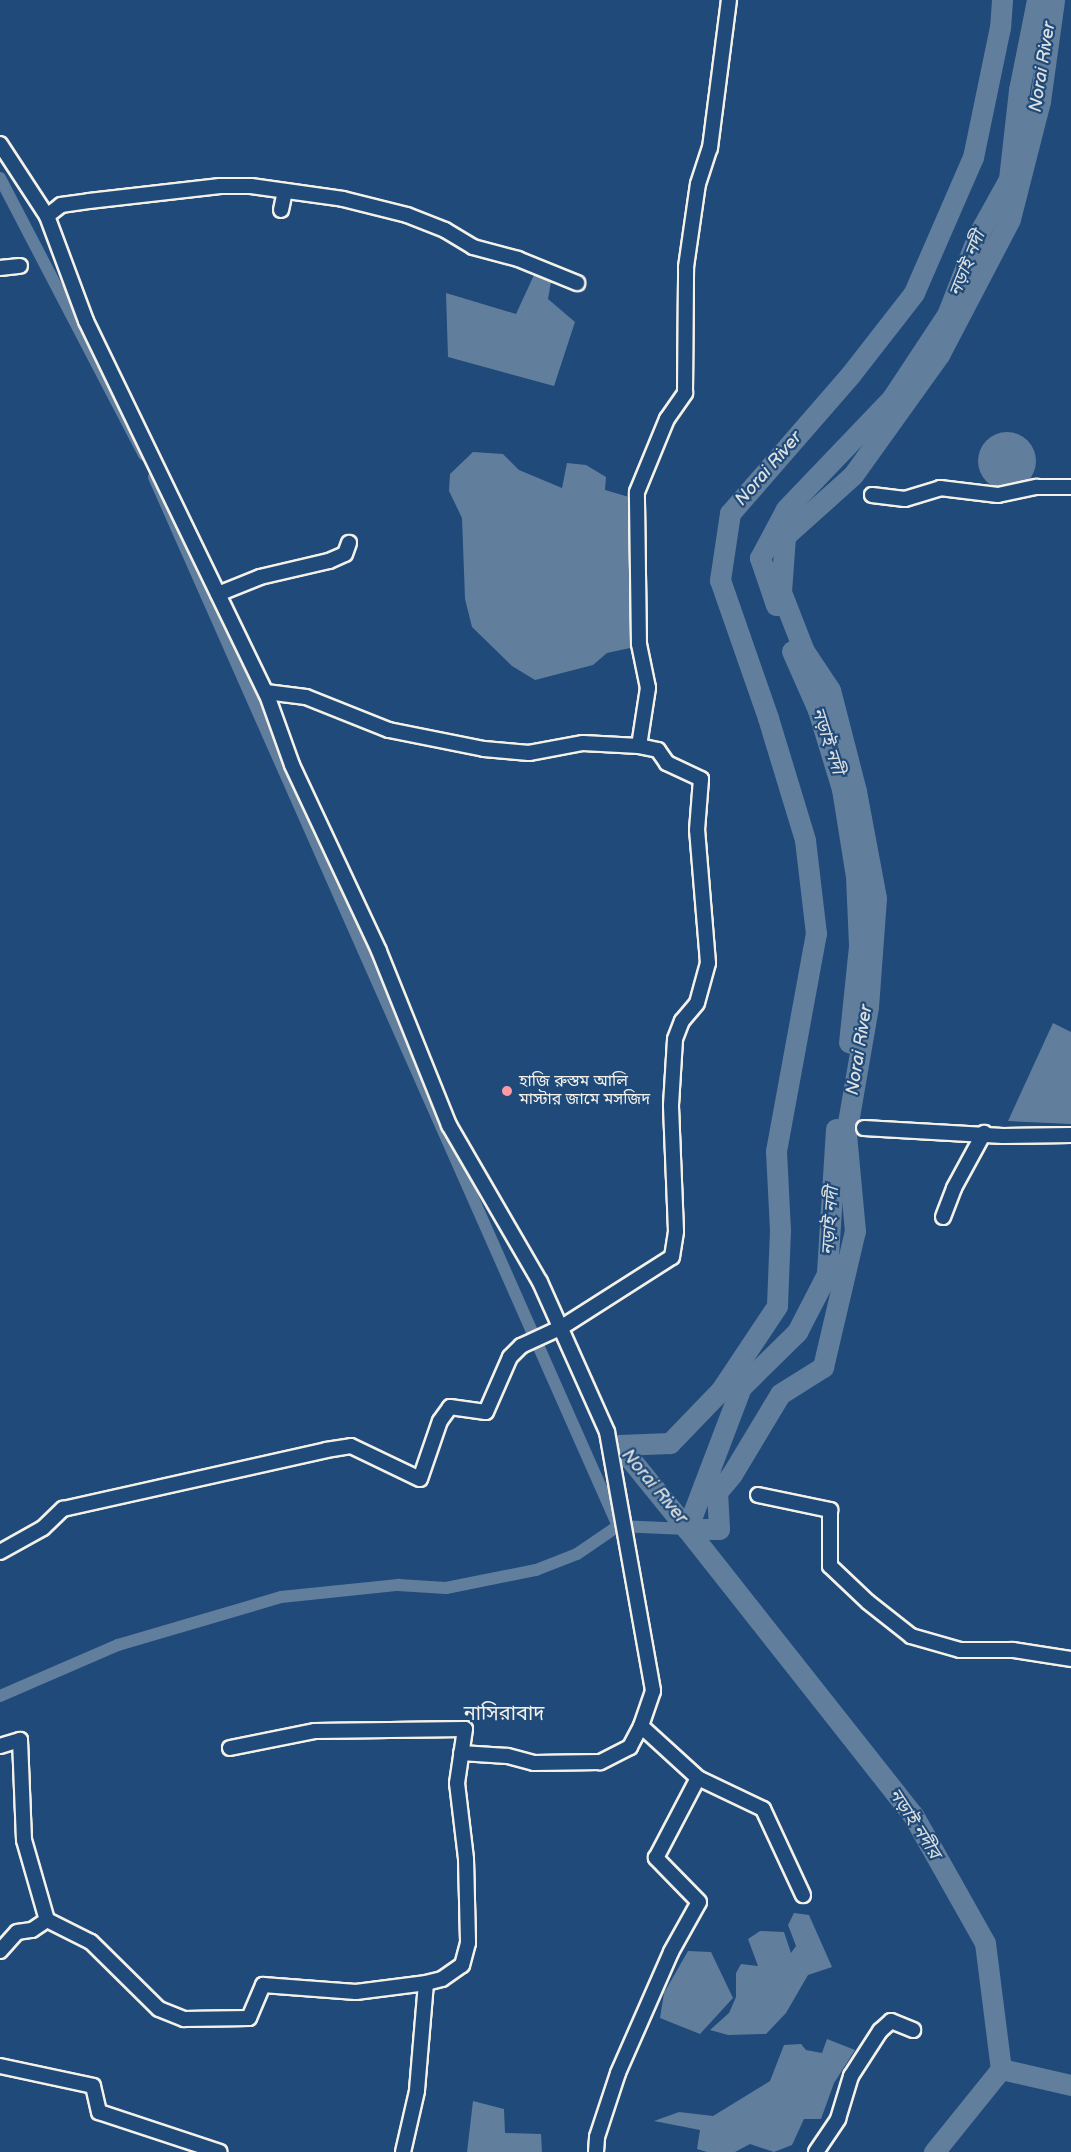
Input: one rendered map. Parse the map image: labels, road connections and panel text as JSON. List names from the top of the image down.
{
  "districts": ["নাসিরাবাদ"],
  "water": ["Norai River", "নড়াই নদী", "নড়াই নদীর"],
  "places": ["হাজি রুস্তম আলি মাস্টার জামে মসজিদ"]
}
